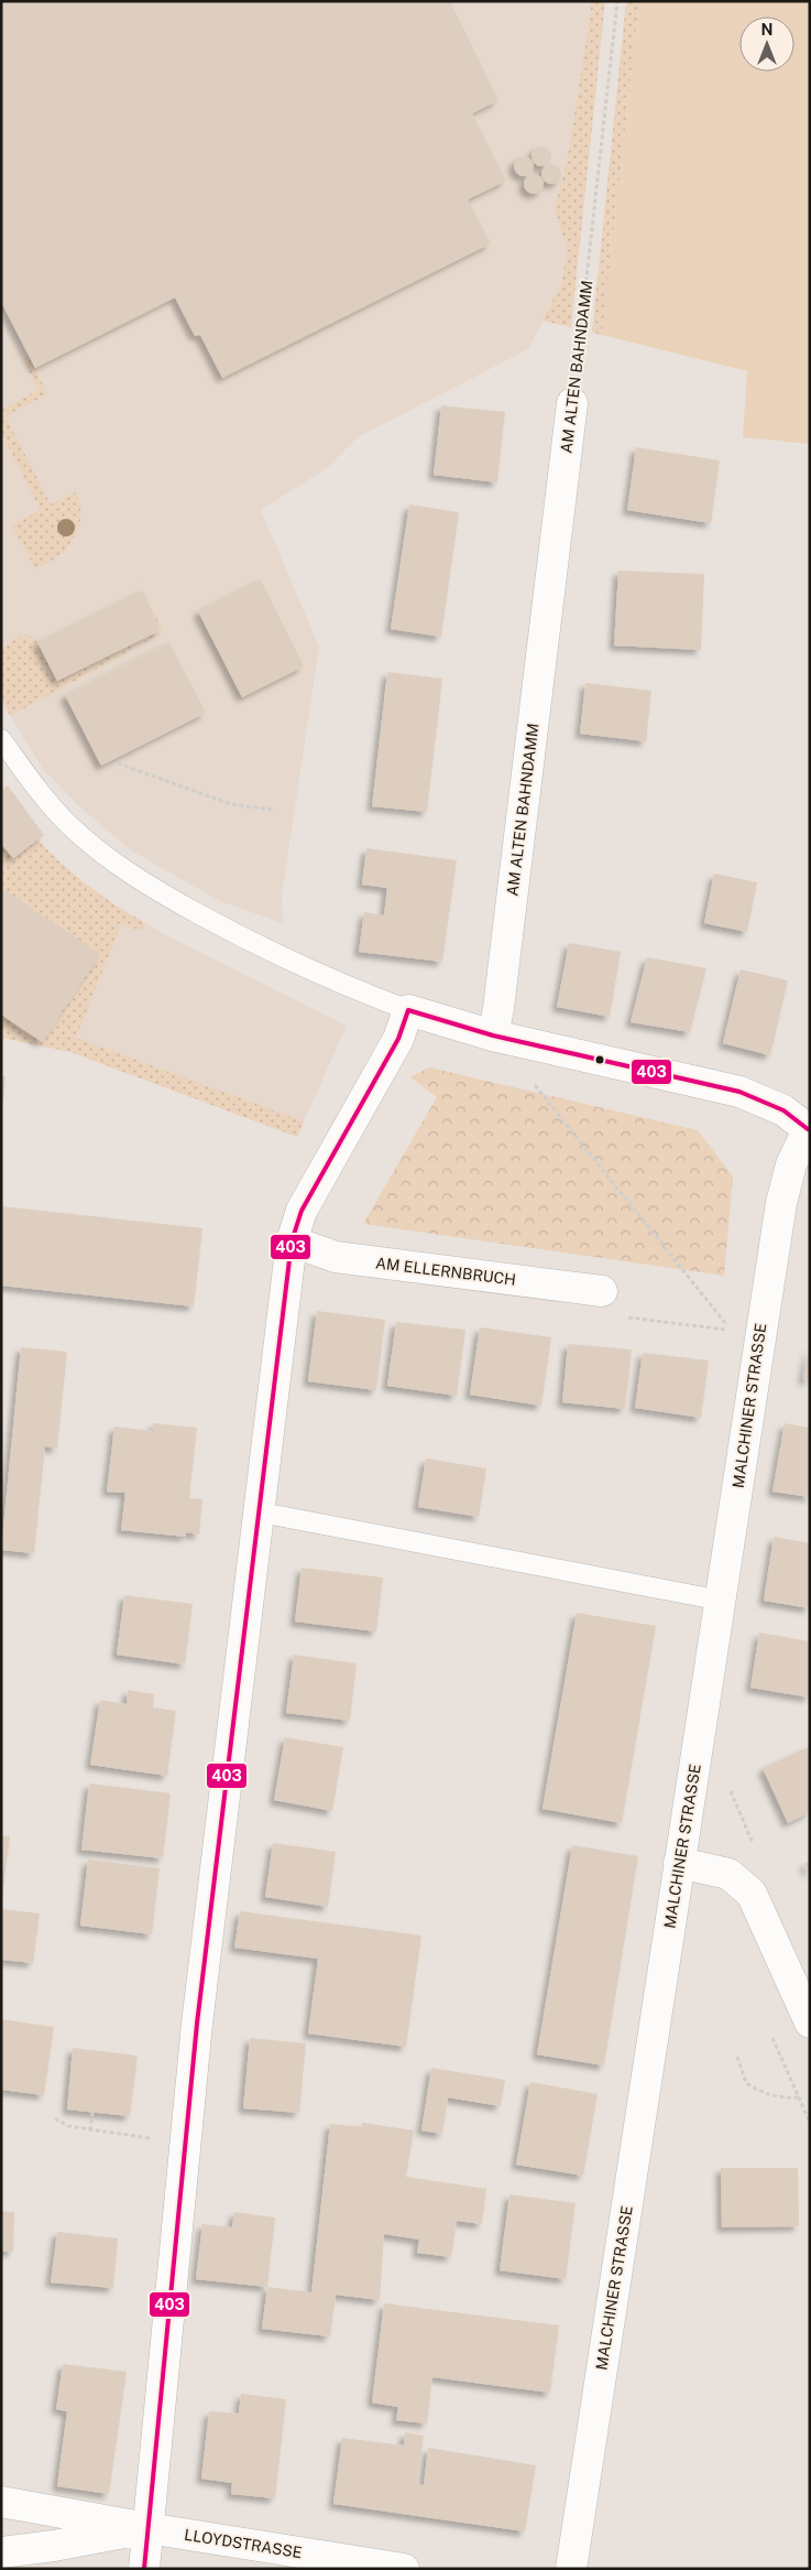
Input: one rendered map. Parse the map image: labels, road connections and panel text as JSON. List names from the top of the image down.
{
  "streets": {
    "street": [
      "AM ALTEN BAHNDAMM",
      "AM ELLERNBRUCH",
      "MALCHINER STRASSE",
      "LLOYDSTRASSE"
    ]
  },
  "lines": ["transit line 403"],
  "north": "top"
}
